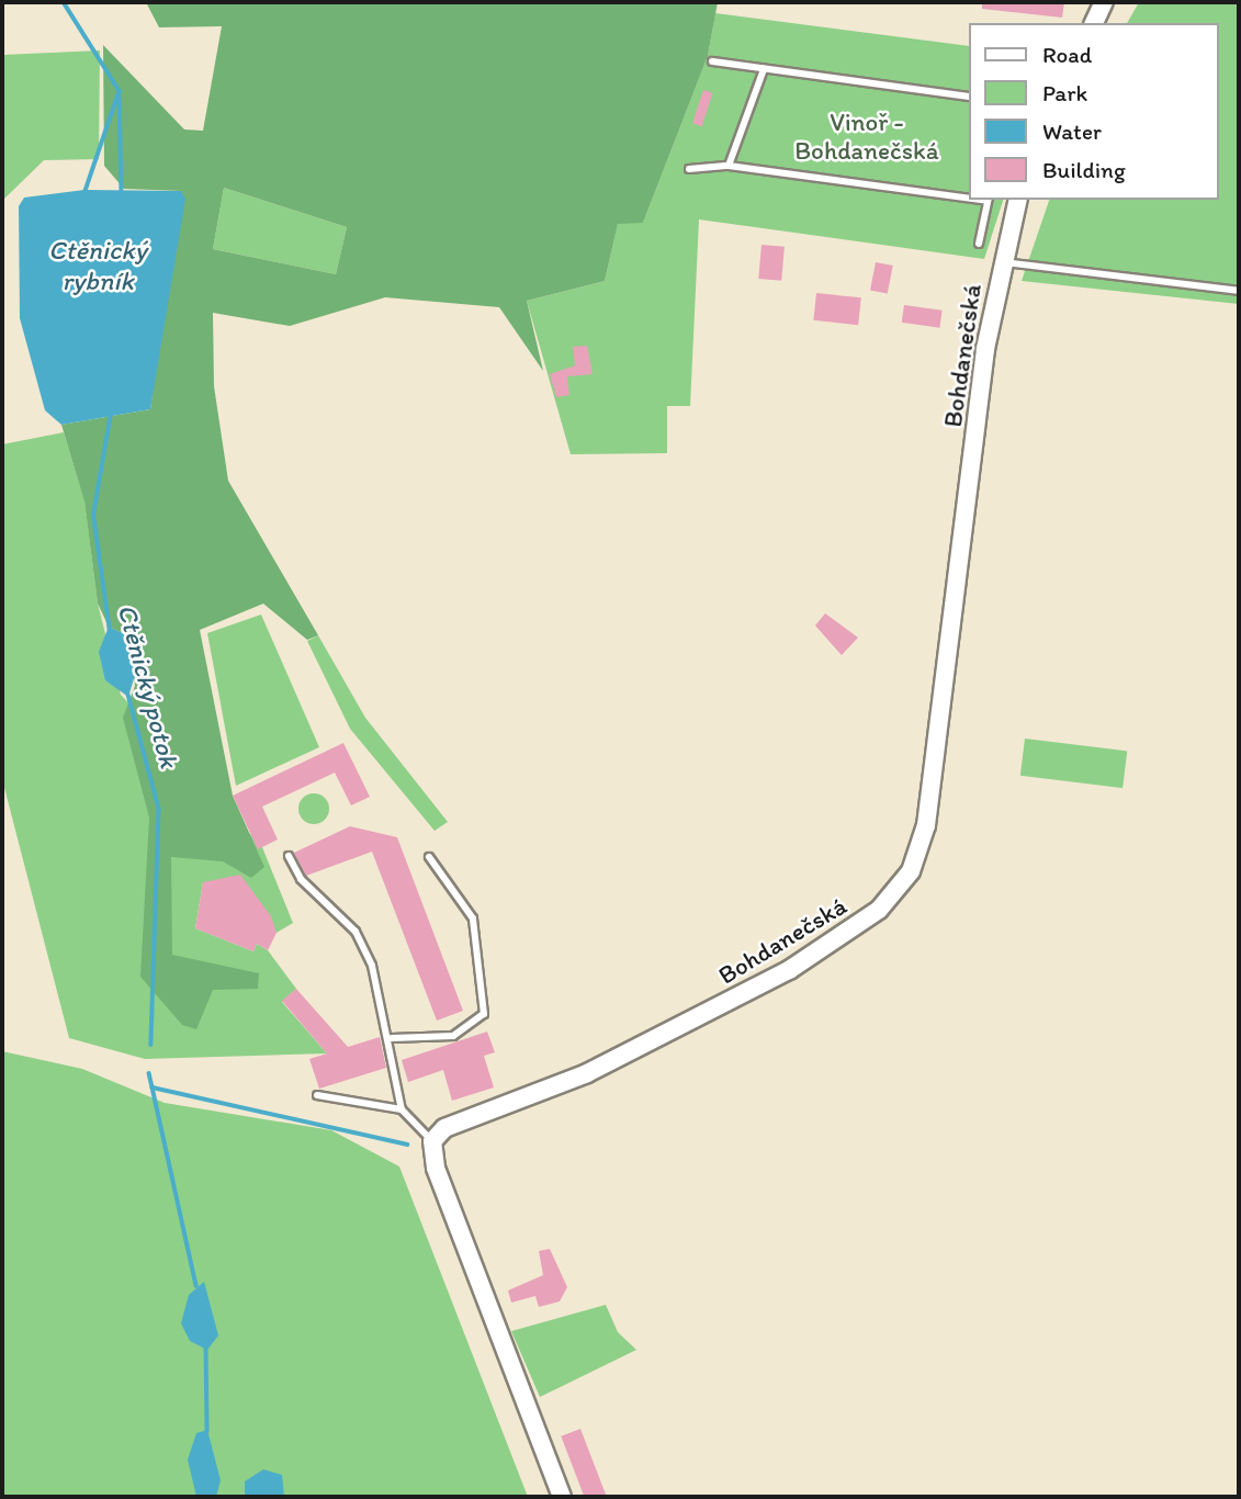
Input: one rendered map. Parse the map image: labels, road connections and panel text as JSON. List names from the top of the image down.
{
  "streets": {
    "street": ["Bohdanečská"]
  },
  "water": ["Ctěnický rybník", "Ctěnický potok"],
  "parks": ["Vinoř - Bohdanečská"],
  "legend": [
    "Road",
    "Park",
    "Water",
    "Building"
  ]
}
